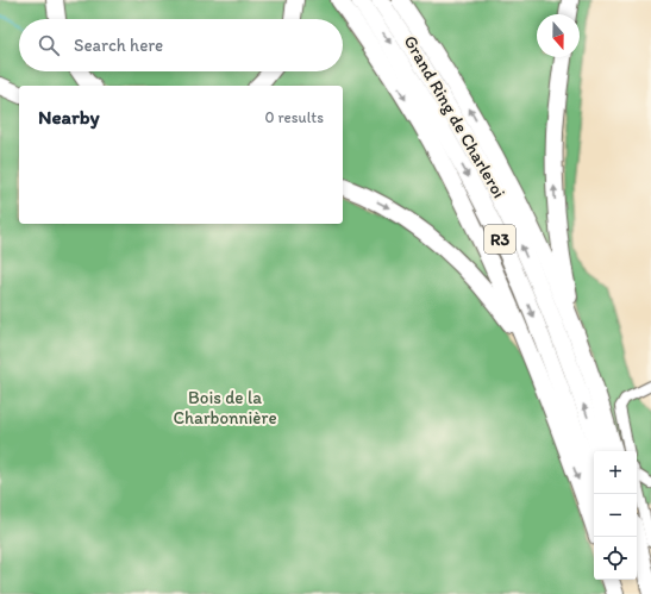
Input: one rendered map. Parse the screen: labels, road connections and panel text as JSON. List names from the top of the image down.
{
  "streets": {
    "highway": ["Grand Ring de Charleroi", "R3"]
  },
  "parks": ["Bois de la Charbonnière"],
  "north": "bottom",
  "page": {
    "search": "Search here",
    "heading": ["Nearby", "0 results"],
    "map_buttons": ["+", "−"]
  }
}
